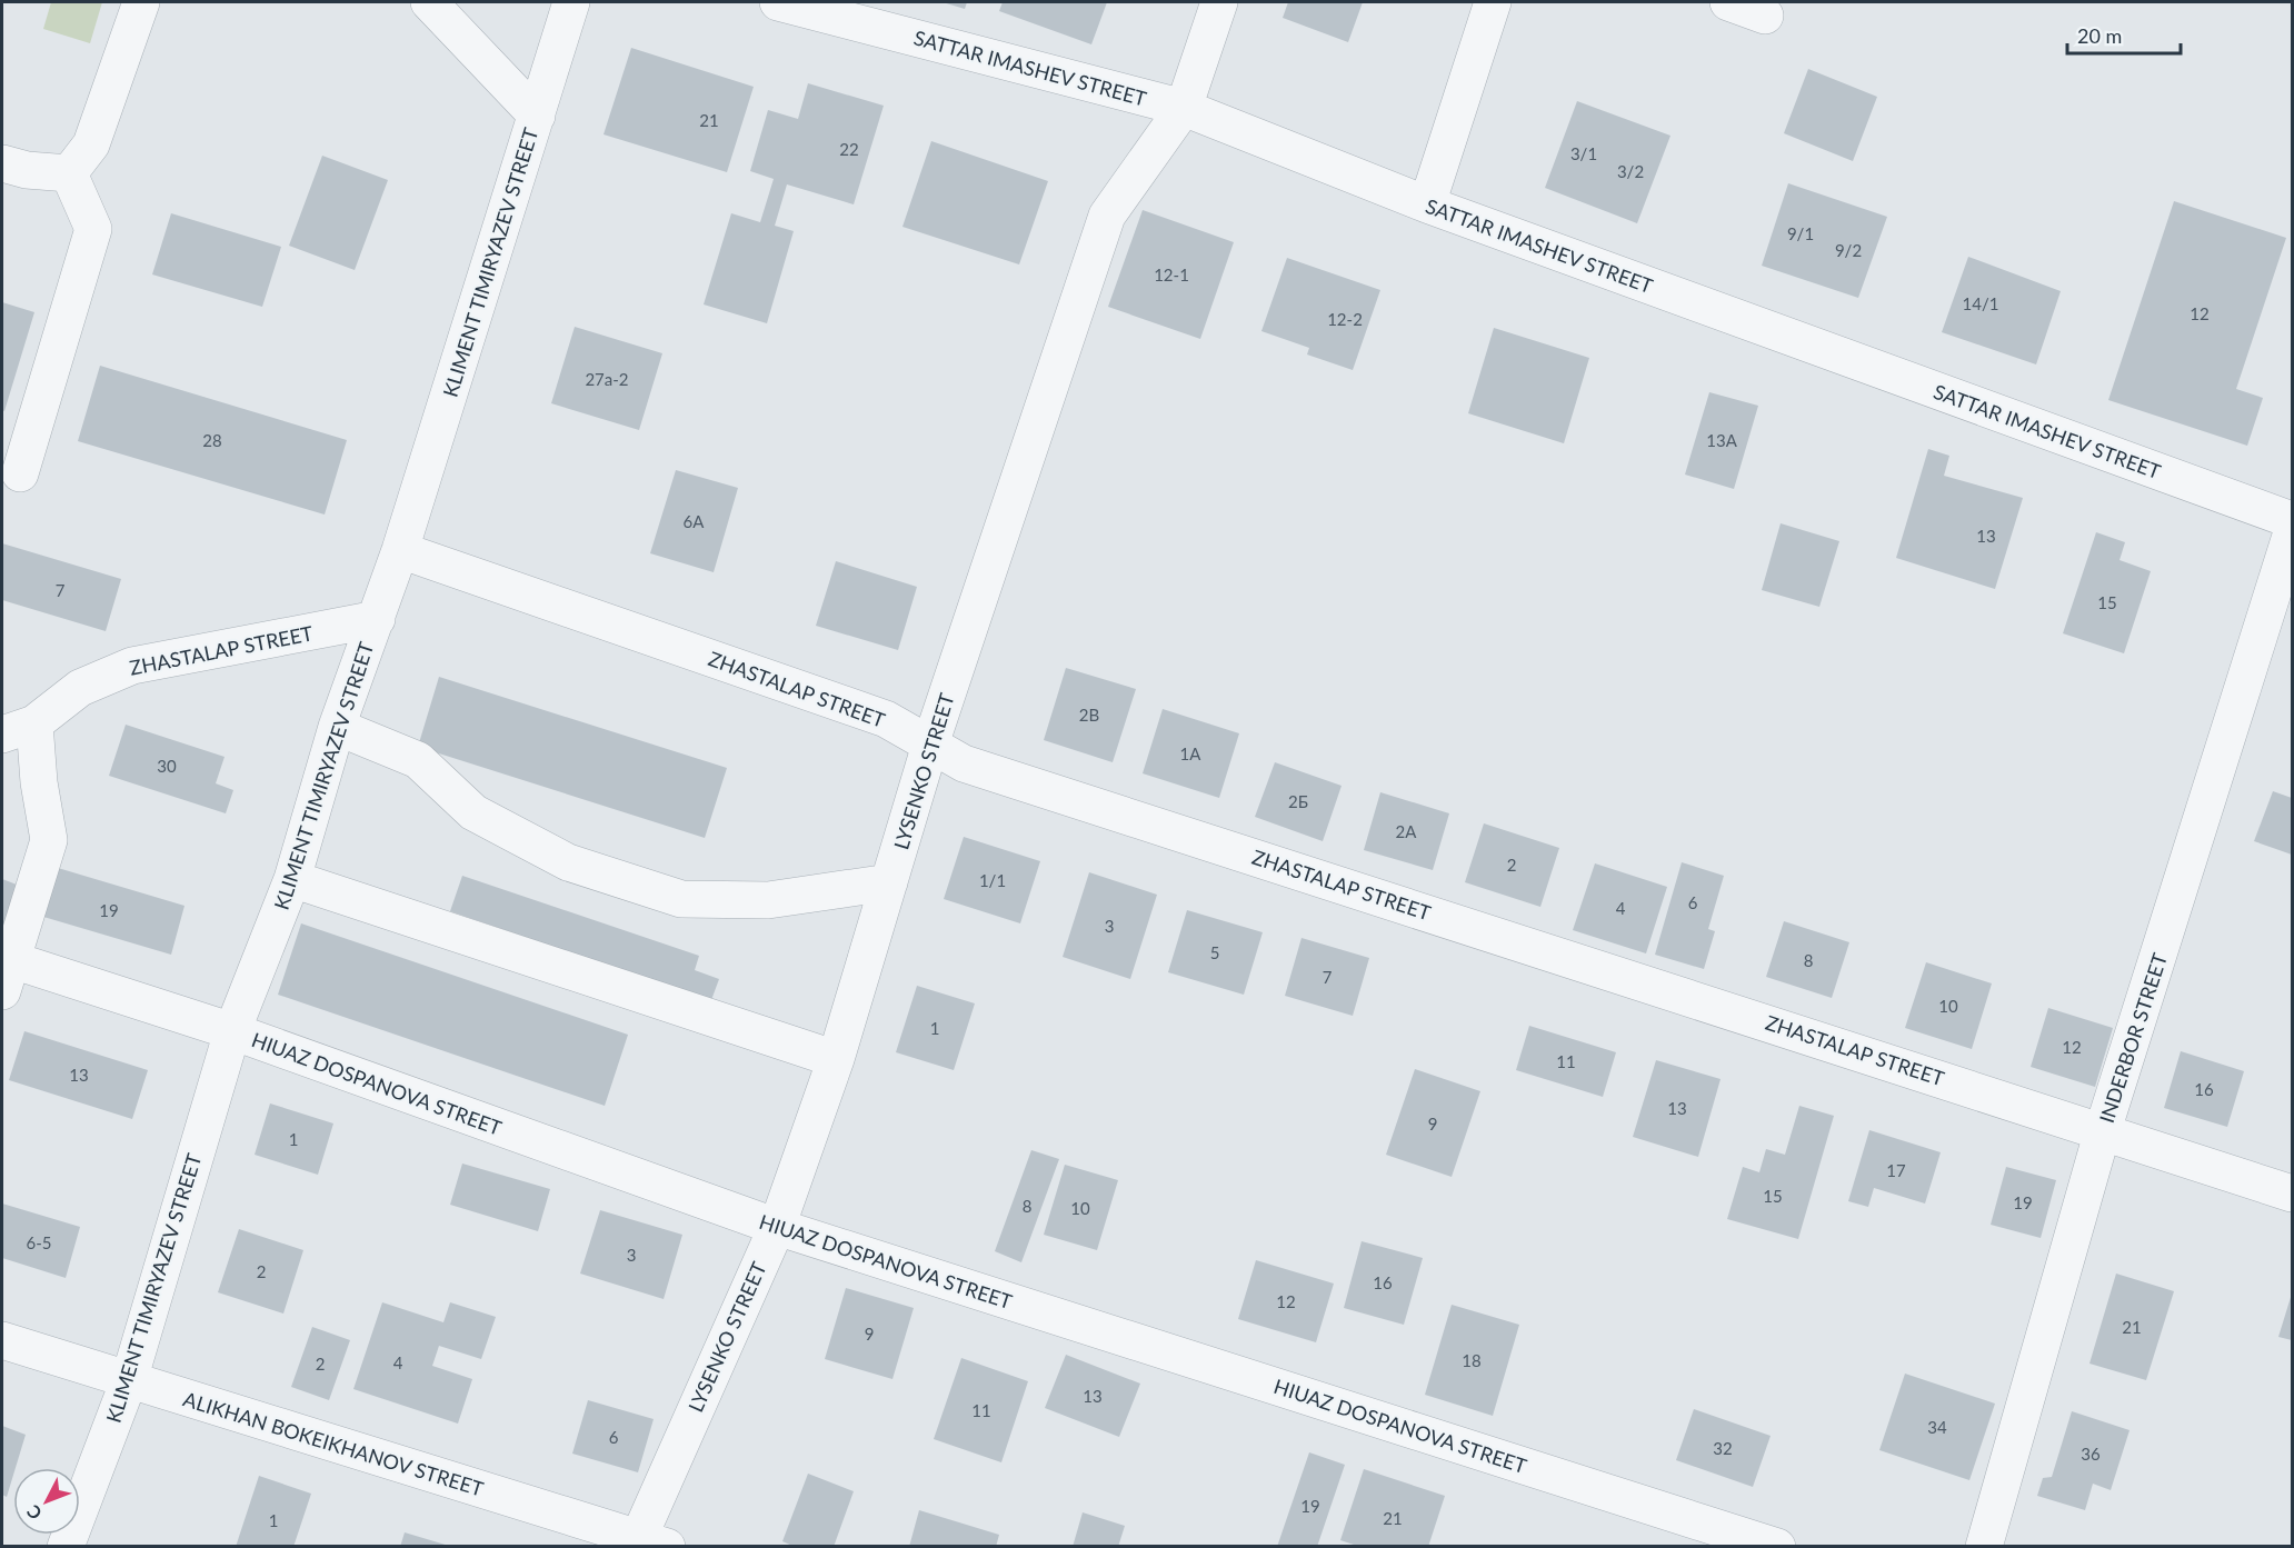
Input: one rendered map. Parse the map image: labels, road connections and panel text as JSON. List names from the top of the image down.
{
  "streets": {
    "street": [
      "SATTAR IMASHEV STREET",
      "KLIMENT TIMIRYAZEV STREET",
      "ZHASTALAP STREET",
      "LYSENKO STREET",
      "INDERBOR STREET",
      "HIUAZ DOSPANOVA STREET",
      "ALIKHAN BOKEIKHANOV STREET"
    ]
  },
  "crossings": [
    ["SATTAR IMASHEV STREET", "LYSENKO STREET"],
    ["KLIMENT TIMIRYAZEV STREET", "ZHASTALAP STREET"],
    ["KLIMENT TIMIRYAZEV STREET", "HIUAZ DOSPANOVA STREET"],
    ["KLIMENT TIMIRYAZEV STREET", "ALIKHAN BOKEIKHANOV STREET"],
    ["ZHASTALAP STREET", "LYSENKO STREET"],
    ["ZHASTALAP STREET", "INDERBOR STREET"],
    ["LYSENKO STREET", "HIUAZ DOSPANOVA STREET"],
    ["LYSENKO STREET", "ALIKHAN BOKEIKHANOV STREET"]
  ],
  "house_numbers": [
    "21",
    "22",
    "3/1",
    "3/2",
    "9/1",
    "9/2",
    "12-1",
    "14/1",
    "12",
    "12-2",
    "27a-2",
    "28",
    "13А",
    "6А",
    "13",
    "7",
    "15",
    "2В",
    "1А",
    "30",
    "2Б",
    "2А",
    "2",
    "1/1",
    "6",
    "4",
    "19",
    "3",
    "5",
    "8",
    "7",
    "10",
    "1",
    "12",
    "11",
    "13",
    "16",
    "13",
    "9",
    "1",
    "17",
    "15",
    "19",
    "8",
    "10",
    "6-5",
    "3",
    "2",
    "16",
    "12",
    "21",
    "9",
    "18",
    "4",
    "2",
    "13",
    "11",
    "34",
    "6",
    "32",
    "36",
    "19",
    "21",
    "1"
  ],
  "scale_bar": "20 m",
  "north": "bottom left"
}
